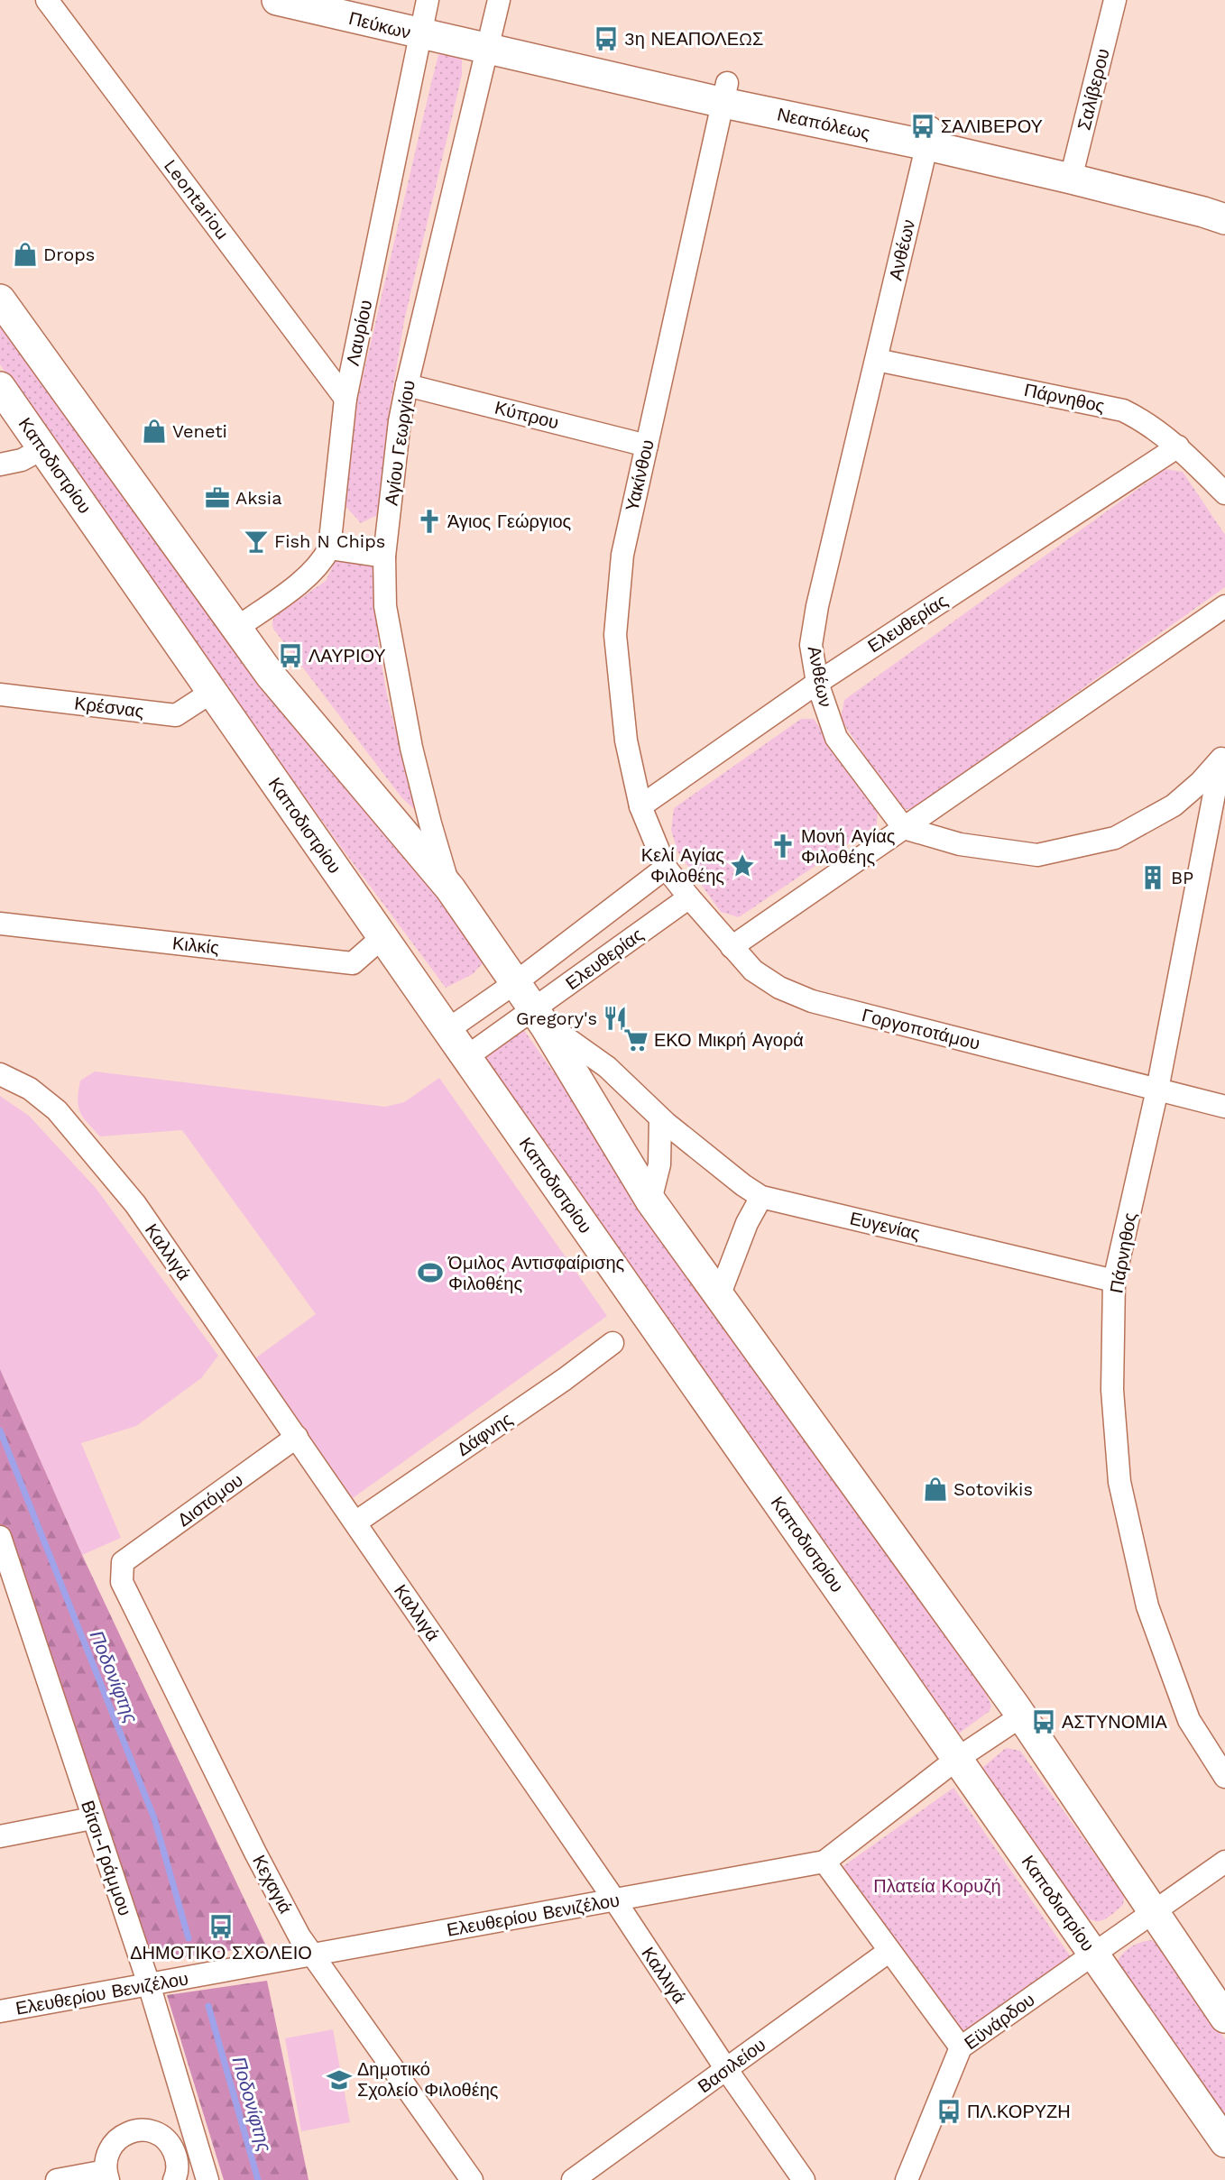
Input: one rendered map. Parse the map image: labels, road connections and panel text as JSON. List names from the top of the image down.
{
  "streets": {
    "main road": ["Πεύκων", "Νεαπόλεως", "Καποδιστρίου"],
    "street": [
      "Σαλίβερου",
      "Leontariou",
      "Ανθέων",
      "Λαυρίου",
      "Πάρνηθος",
      "Κύπρου",
      "Αγίου Γεωργίου",
      "Υακίνθου",
      "Ελευθερίας",
      "Κρέσνας",
      "Κιλκίς",
      "Γοργοποτάμου",
      "Ευγενίας",
      "Καλλιγά",
      "Δάφνης",
      "Διστόμου",
      "Βίτσι-Γράμμου",
      "Κεχαγιά",
      "Ελευθερίου Βενιζέλου",
      "Εϋνάρδου",
      "Βασιλείου"
    ]
  },
  "crossings": [
    ["Πεύκων", "Νεαπόλεως"],
    ["Πεύκων", "Λαυρίου"],
    ["Σαλίβερου", "Νεαπόλεως"],
    ["Νεαπόλεως", "Ανθέων"],
    ["Νεαπόλεως", "Λαυρίου"],
    ["Νεαπόλεως", "Αγίου Γεωργίου"],
    ["Νεαπόλεως", "Υακίνθου"],
    ["Leontariou", "Λαυρίου"],
    ["Ανθέων", "Πάρνηθος"],
    ["Ανθέων", "Ελευθερίας"],
    ["Πάρνηθος", "Ελευθερίας"],
    ["Πάρνηθος", "Γοργοποτάμου"],
    ["Πάρνηθος", "Ευγενίας"],
    ["Κύπρου", "Αγίου Γεωργίου"],
    ["Κύπρου", "Υακίνθου"],
    ["Καποδιστρίου", "Ελευθερίας"],
    ["Καποδιστρίου", "Κρέσνας"],
    ["Καποδιστρίου", "Κιλκίς"],
    ["Καποδιστρίου", "Ελευθερίου Βενιζέλου"],
    ["Καποδιστρίου", "Εϋνάρδου"],
    ["Υακίνθου", "Ελευθερίας"],
    ["Υακίνθου", "Γοργοποτάμου"],
    ["Ελευθερίας", "Γοργοποτάμου"],
    ["Ελευθερίας", "Ευγενίας"],
    ["Καλλιγά", "Δάφνης"],
    ["Καλλιγά", "Διστόμου"],
    ["Καλλιγά", "Ελευθερίου Βενιζέλου"],
    ["Καλλιγά", "Βασιλείου"],
    ["Διστόμου", "Κεχαγιά"],
    ["Βίτσι-Γράμμου", "Ελευθερίου Βενιζέλου"],
    ["Κεχαγιά", "Ελευθερίου Βενιζέλου"]
  ],
  "water": ["Ποδονίφτης"],
  "parks": ["Πλατεία Κορυζή"],
  "places": {
    "bus stop": [
      "3η ΝΕΑΠΟΛΕΩΣ",
      "ΣΑΛΙΒΕΡΟΥ",
      "ΛΑΥΡΙΟΥ",
      "ΑΣΤΥΝΟΜΙΑ",
      "ΔΗΜΟΤΙΚΟ ΣΧΟΛΕΙΟ",
      "ΠΛ.ΚΟΡΥΖΗ"
    ],
    "shop": ["Drops", "Veneti", "Sotovikis"],
    "office": ["Aksia"],
    "church": ["Άγιος Γεώργιος", "Μονή Αγίας Φιλοθέης"],
    "bar": ["Fish N Chips"],
    "place": ["Κελί Αγίας Φιλοθέης"],
    "building": ["BP"],
    "restaurant": ["Gregory's"],
    "supermarket": ["ΕΚΟ Μικρή Αγορά"],
    "sports": ["Όμιλος Αντισφαίρισης Φιλοθέης"],
    "school or university": ["Δημοτικό Σχολείο Φιλοθέης"]
  }
}
